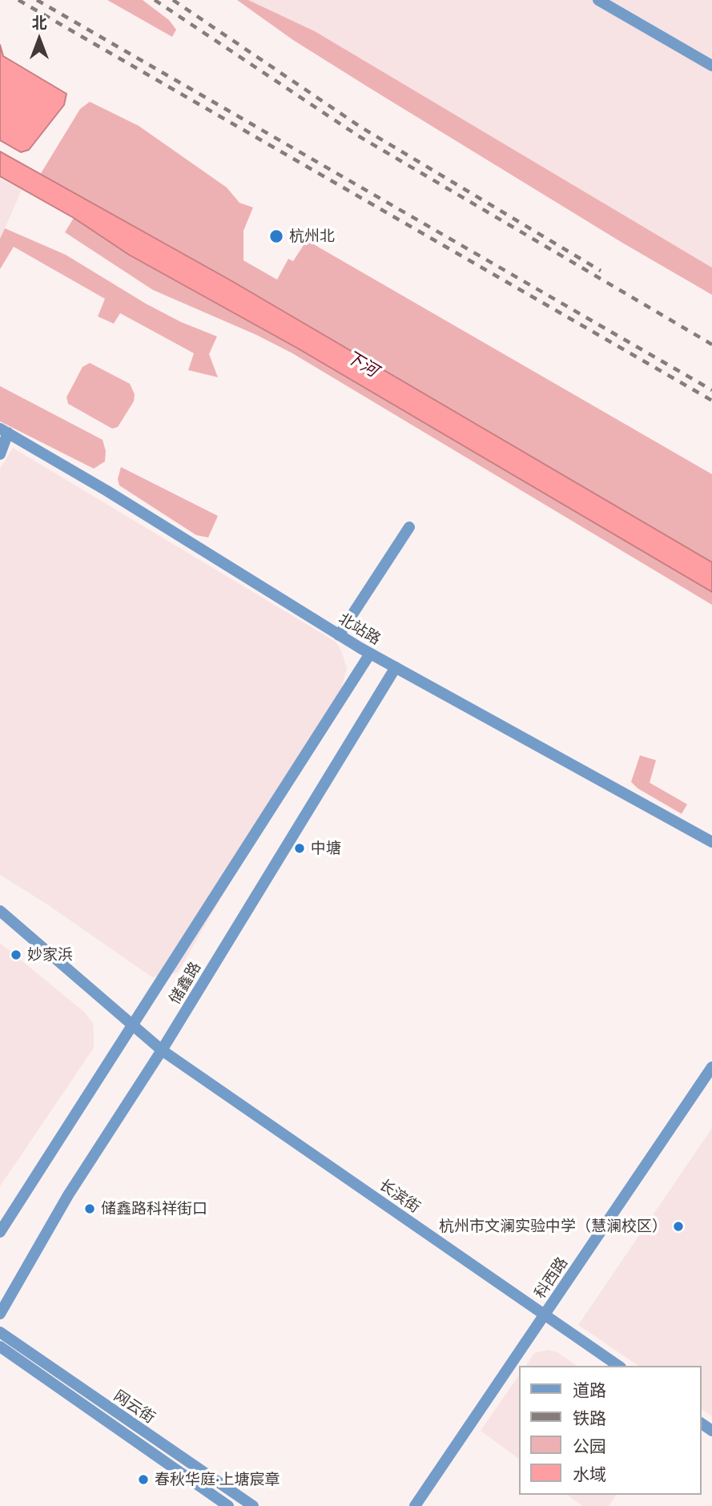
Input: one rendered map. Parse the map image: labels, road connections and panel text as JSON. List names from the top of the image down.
{
  "streets": {
    "street": [
      "北站路",
      "储鑫路",
      "长滨街",
      "科西路",
      "网云街"
    ]
  },
  "crossings": [
    ["北站路", "储鑫路"],
    ["储鑫路", "长滨街"],
    ["长滨街", "科西路"]
  ],
  "water": ["下河"],
  "places": [
    "杭州北",
    "中塘",
    "妙家浜",
    "储鑫路科祥街口",
    "杭州市文澜实验中学（慧澜校区）",
    "春秋华庭·上塘宸章"
  ],
  "legend": [
    "道路",
    "铁路",
    "公园",
    "水域"
  ],
  "north": "top"
}
